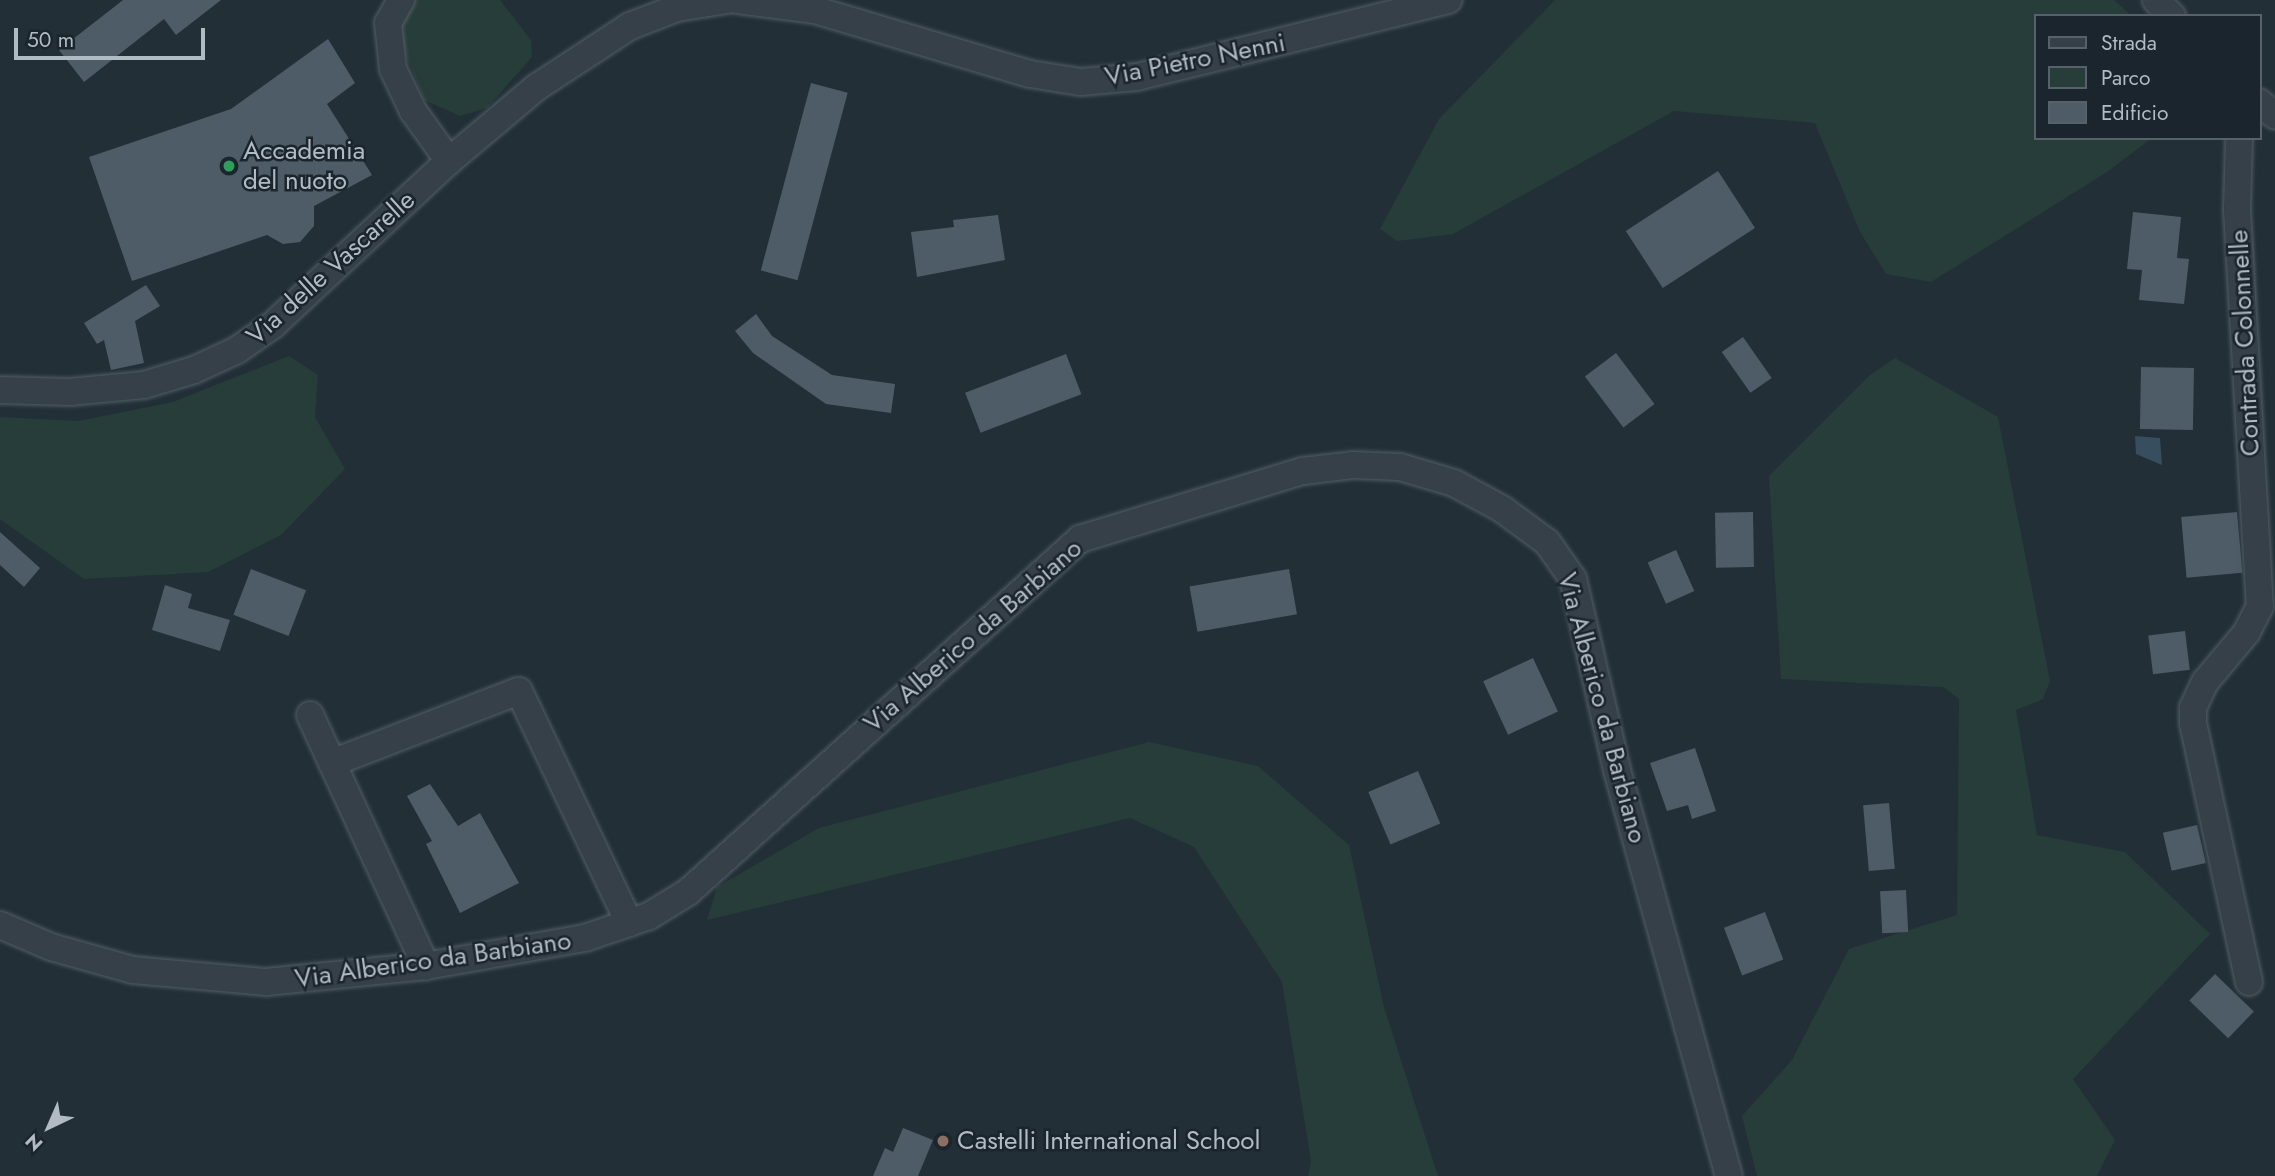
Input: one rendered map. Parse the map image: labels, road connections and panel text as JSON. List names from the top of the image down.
{
  "streets": {
    "street": [
      "Via Pietro Nenni",
      "Via delle Vascarelle",
      "Contrada Colonnelle",
      "Via Alberico da Barbiano"
    ]
  },
  "places": ["Accademia del nuoto", "Castelli International School"],
  "legend": ["Strada", "Parco", "Edificio"],
  "scale_bar": "50 m",
  "north": "bottom left"
}
